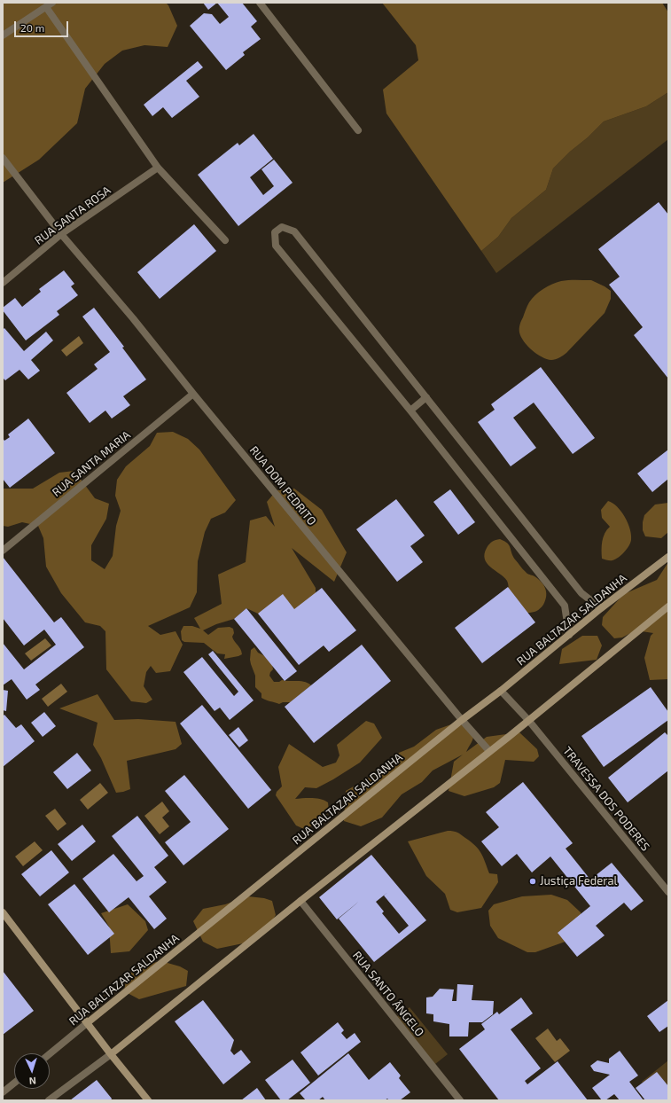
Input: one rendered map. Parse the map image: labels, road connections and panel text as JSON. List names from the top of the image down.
{
  "streets": {
    "main road": ["RUA BALTAZAR SALDANHA"],
    "street": [
      "RUA SANTA ROSA",
      "RUA SANTA MARIA",
      "RUA DOM PEDRITO",
      "TRAVESSA DOS PODERES",
      "RUA SANTO ÂNGELO"
    ]
  },
  "crossings": [
    ["RUA SANTA ROSA", "RUA DOM PEDRITO"],
    ["RUA SANTA MARIA", "RUA DOM PEDRITO"],
    ["RUA DOM PEDRITO", "RUA BALTAZAR SALDANHA"],
    ["RUA BALTAZAR SALDANHA", "TRAVESSA DOS PODERES"]
  ],
  "places": ["Justiça Federal"],
  "scale_bar": "20 m",
  "north": "bottom"
}
